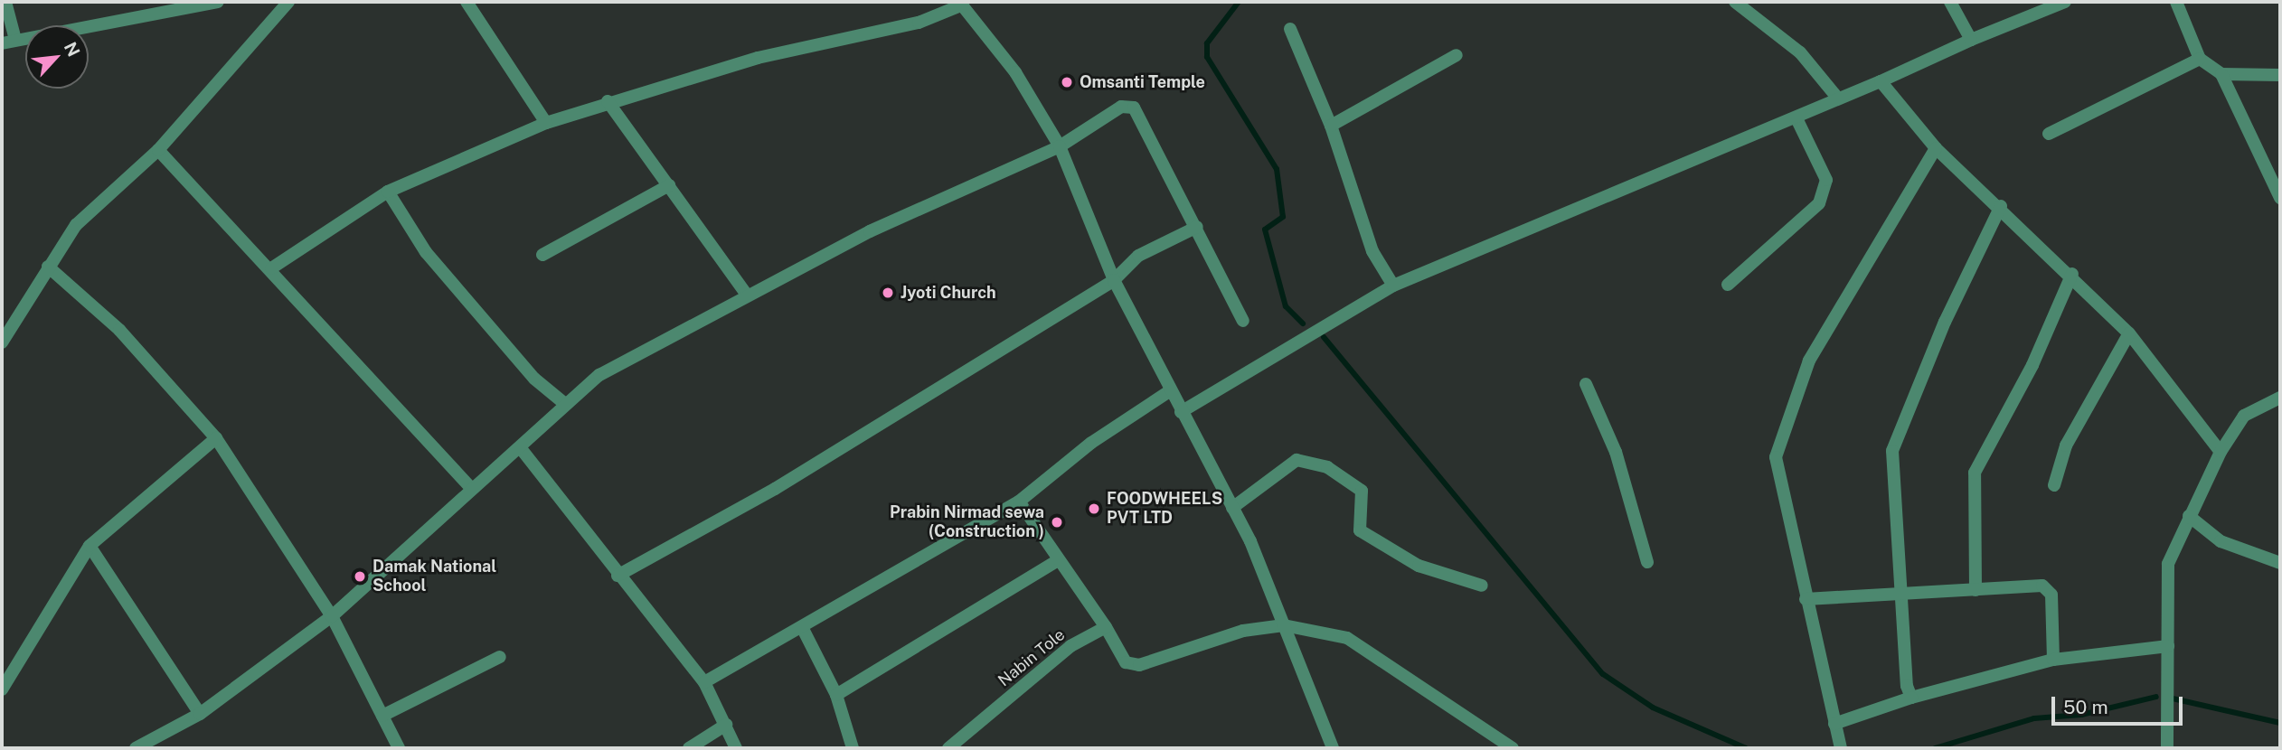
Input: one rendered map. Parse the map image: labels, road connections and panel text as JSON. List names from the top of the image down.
{
  "streets": {
    "street": ["Nabin Tole"]
  },
  "places": [
    "Omsanti Temple",
    "Jyoti Church",
    "FOODWHEELS PVT LTD",
    "Prabin Nirmad sewa (Construction )",
    "Damak National School"
  ],
  "scale_bar": "50 m",
  "north": "top right"
}
